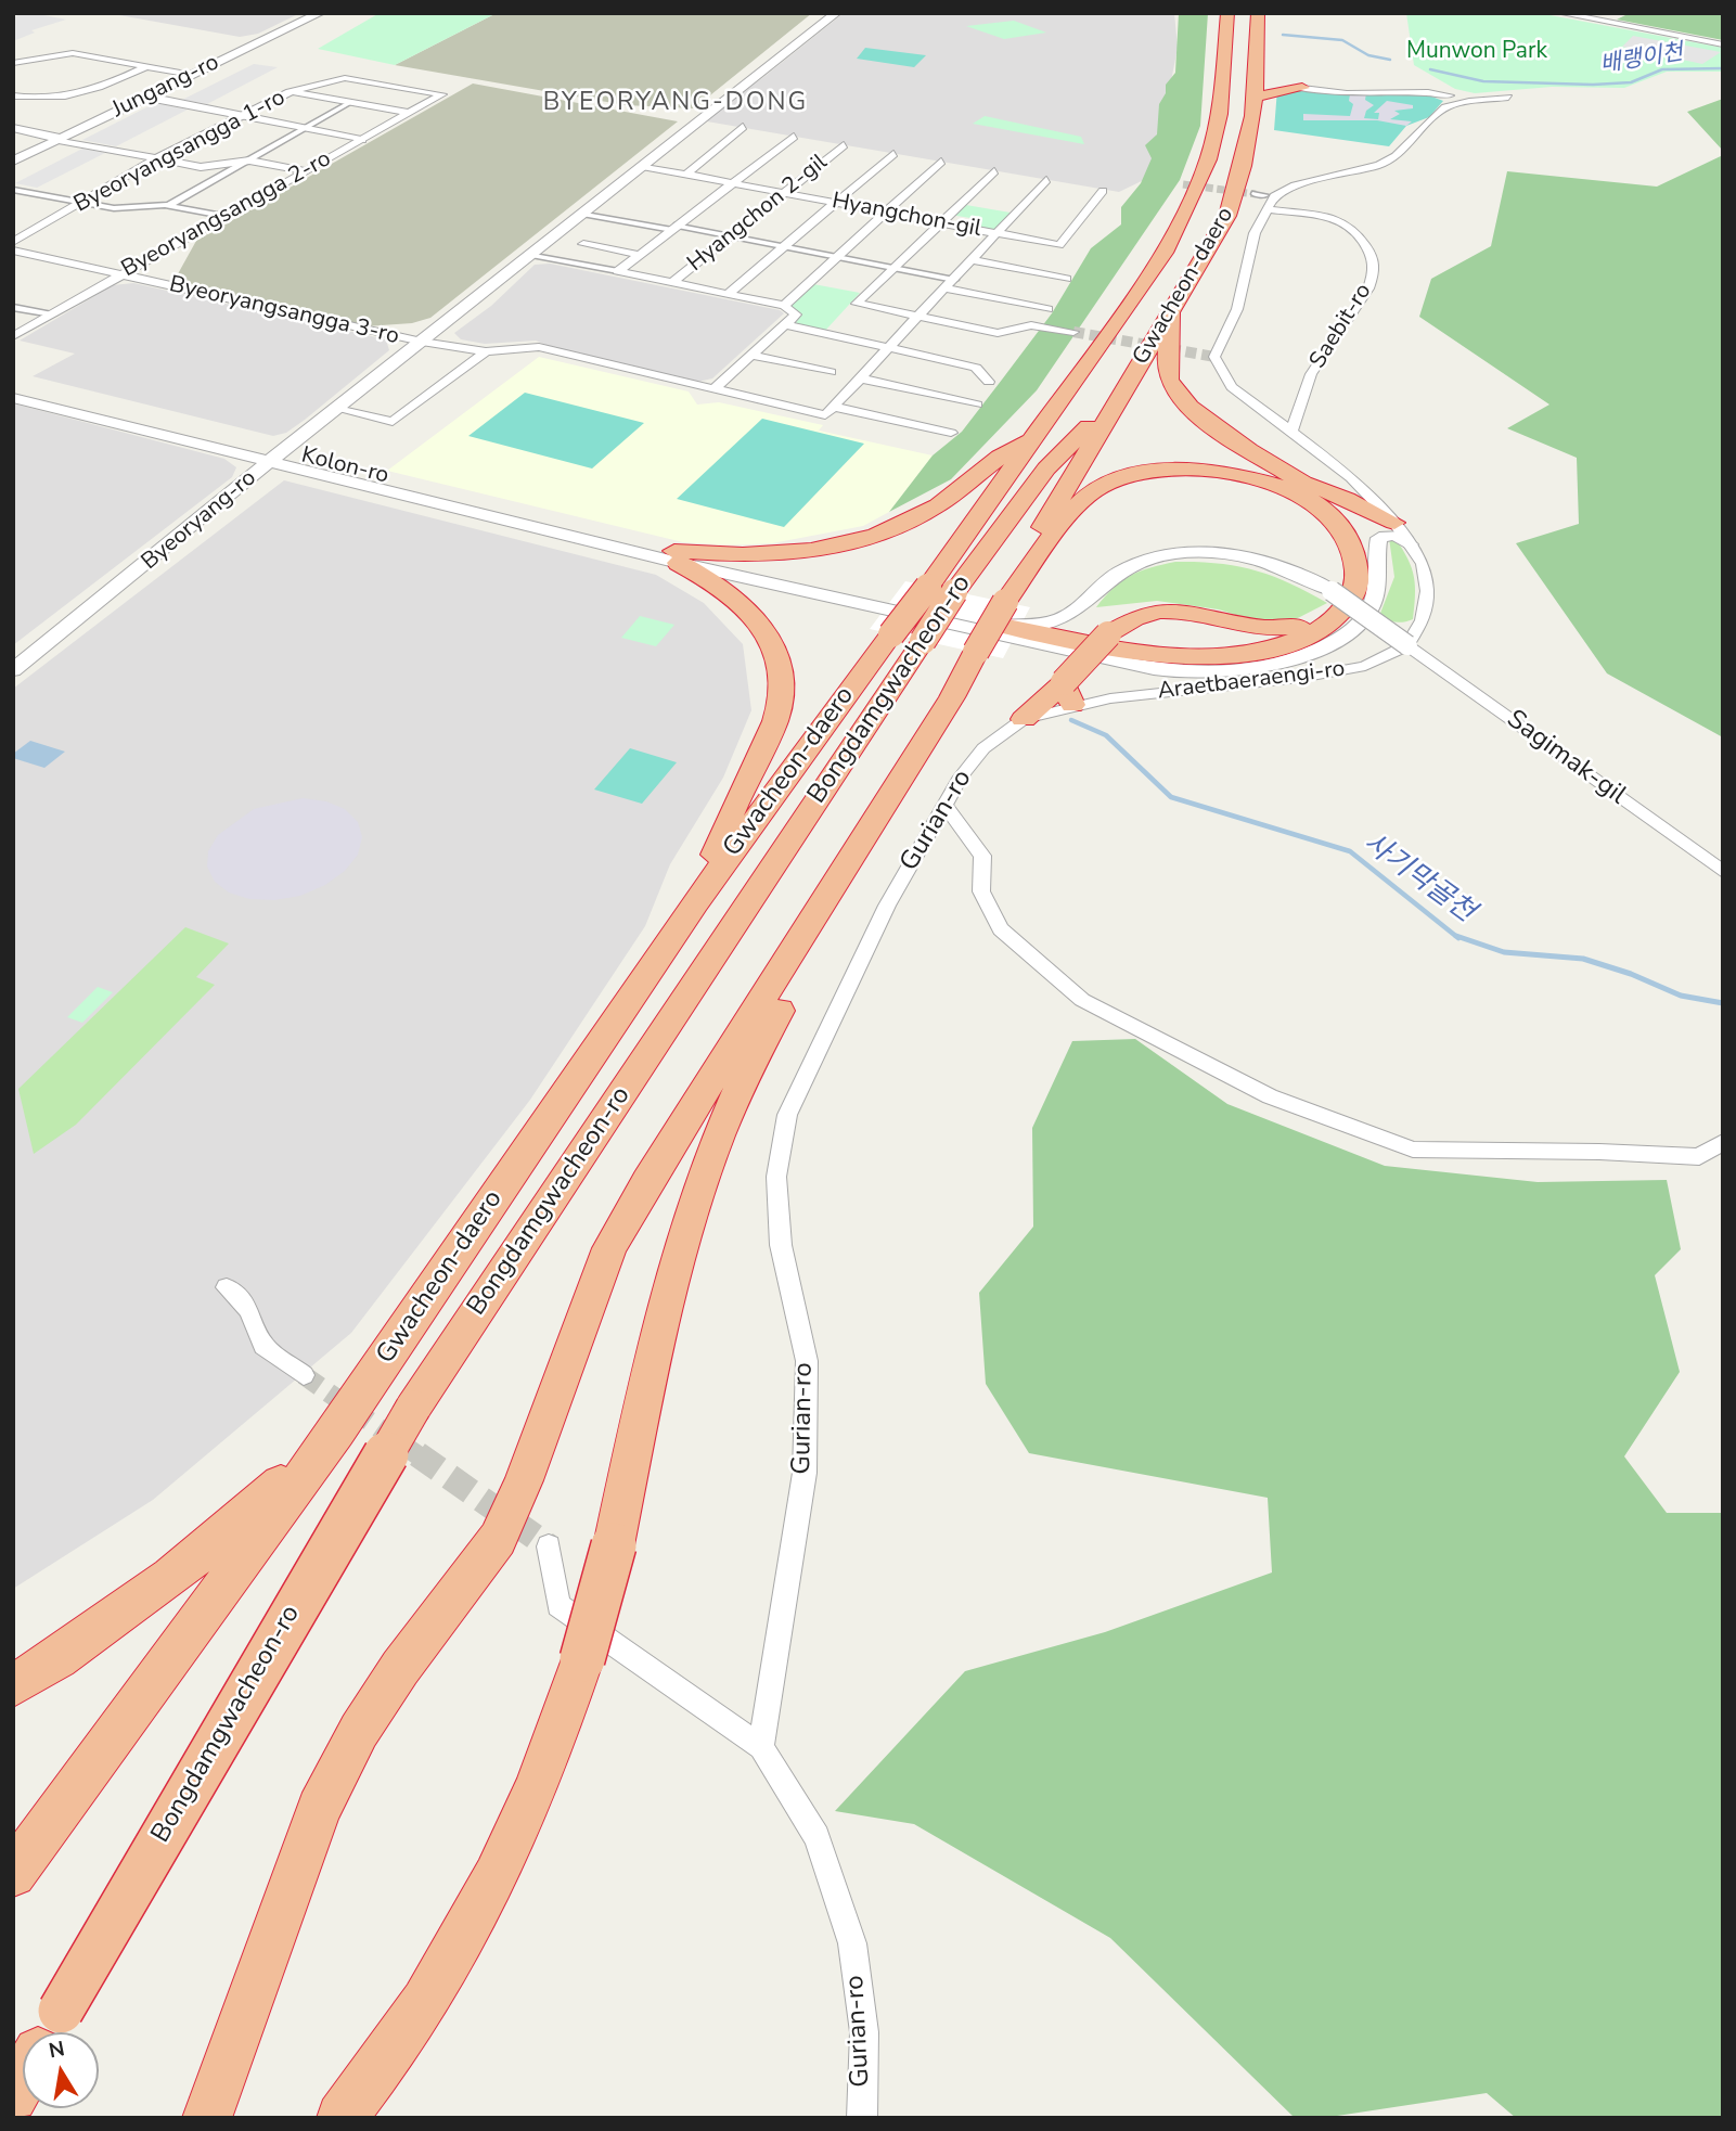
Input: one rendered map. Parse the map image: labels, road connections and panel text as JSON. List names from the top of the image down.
{
  "streets": {
    "highway": ["Gwacheon-daero", "Bongdamgwacheon-ro"],
    "street": [
      "Jungang-ro",
      "Byeoryangsangga 1-ro",
      "Hyangchon 2-gil",
      "Byeoryangsangga 2-ro",
      "Hyangchon-gil",
      "Byeoryangsangga 3-ro",
      "Saebit-ro",
      "Kolon-ro",
      "Byeoryang-ro",
      "Araetbaeraengi-ro",
      "Sagimak-gil",
      "Gurian-ro"
    ]
  },
  "crossings": [
    ["Byeoryangsangga 1-ro", "Byeoryangsangga 2-ro"],
    ["Hyangchon 2-gil", "Hyangchon-gil"],
    ["Byeoryangsangga 2-ro", "Byeoryangsangga 3-ro"],
    ["Hyangchon-gil", "Byeoryang-ro"],
    ["Gwacheon-daero", "Bongdamgwacheon-ro"],
    ["Byeoryangsangga 3-ro", "Byeoryang-ro"],
    ["Kolon-ro", "Byeoryang-ro"],
    ["Araetbaeraengi-ro", "Sagimak-gil"]
  ],
  "districts": ["BYEORYANG-DONG"],
  "water": ["배랭이천", "사기막골천"],
  "parks": ["Munwon Park"],
  "north": "top"
}
